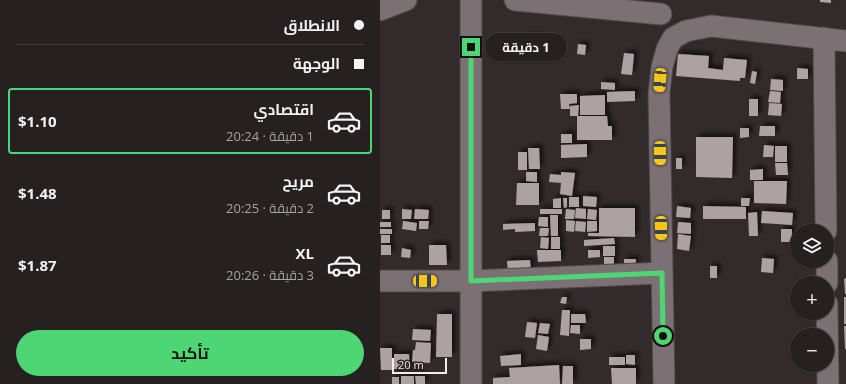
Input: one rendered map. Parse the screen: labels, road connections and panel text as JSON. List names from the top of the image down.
{
  "scale_bar": "20 m",
  "page": {
    "banner": ["الانطلاق", "الوجهة"],
    "bubble": "1 دقيقة",
    "list": [
      {
        "name": "اقتصادي",
        "note": "1 دقيقة · 20:24",
        "value": "$1.10"
      },
      {
        "name": "مريح",
        "note": "2 دقيقة · 20:25",
        "value": "$1.48"
      },
      {
        "name": "XL",
        "note": "3 دقيقة · 20:26",
        "value": "$1.87"
      }
    ],
    "map_buttons": ["+", "−"],
    "buttons": "تأكيد",
    "scale": "20 m"
  }
}
